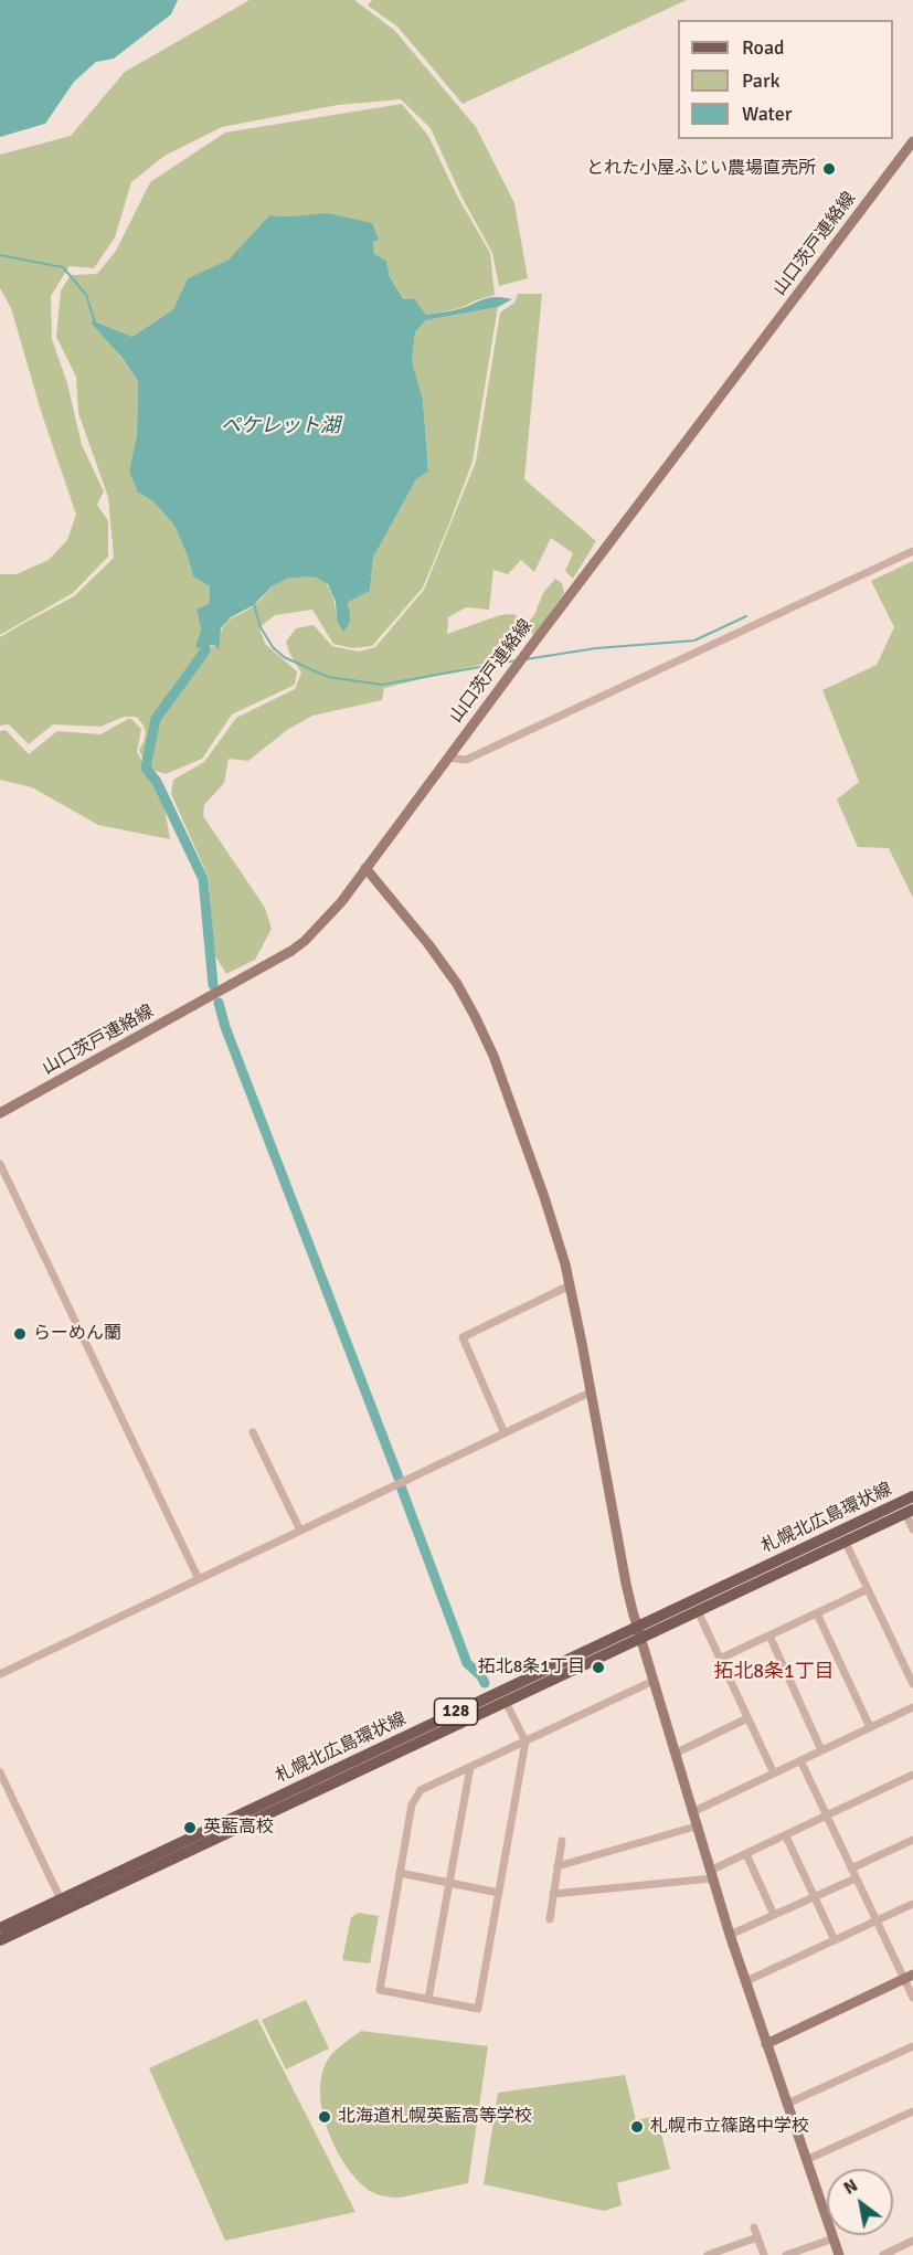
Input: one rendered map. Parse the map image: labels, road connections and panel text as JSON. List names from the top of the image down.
{
  "streets": {
    "main road": ["札幌北広島環状線", "128"],
    "street": ["山口茨戸連絡線"]
  },
  "districts": ["拓北8条1丁目"],
  "water": ["ペケレット湖"],
  "places": [
    "とれた小屋ふじい農場直売所",
    "らーめん蘭",
    "拓北8条1丁目",
    "英藍高校",
    "北海道札幌英藍高等学校",
    "札幌市立篠路中学校"
  ],
  "legend": ["Road", "Park", "Water"],
  "north": "top left"
}
